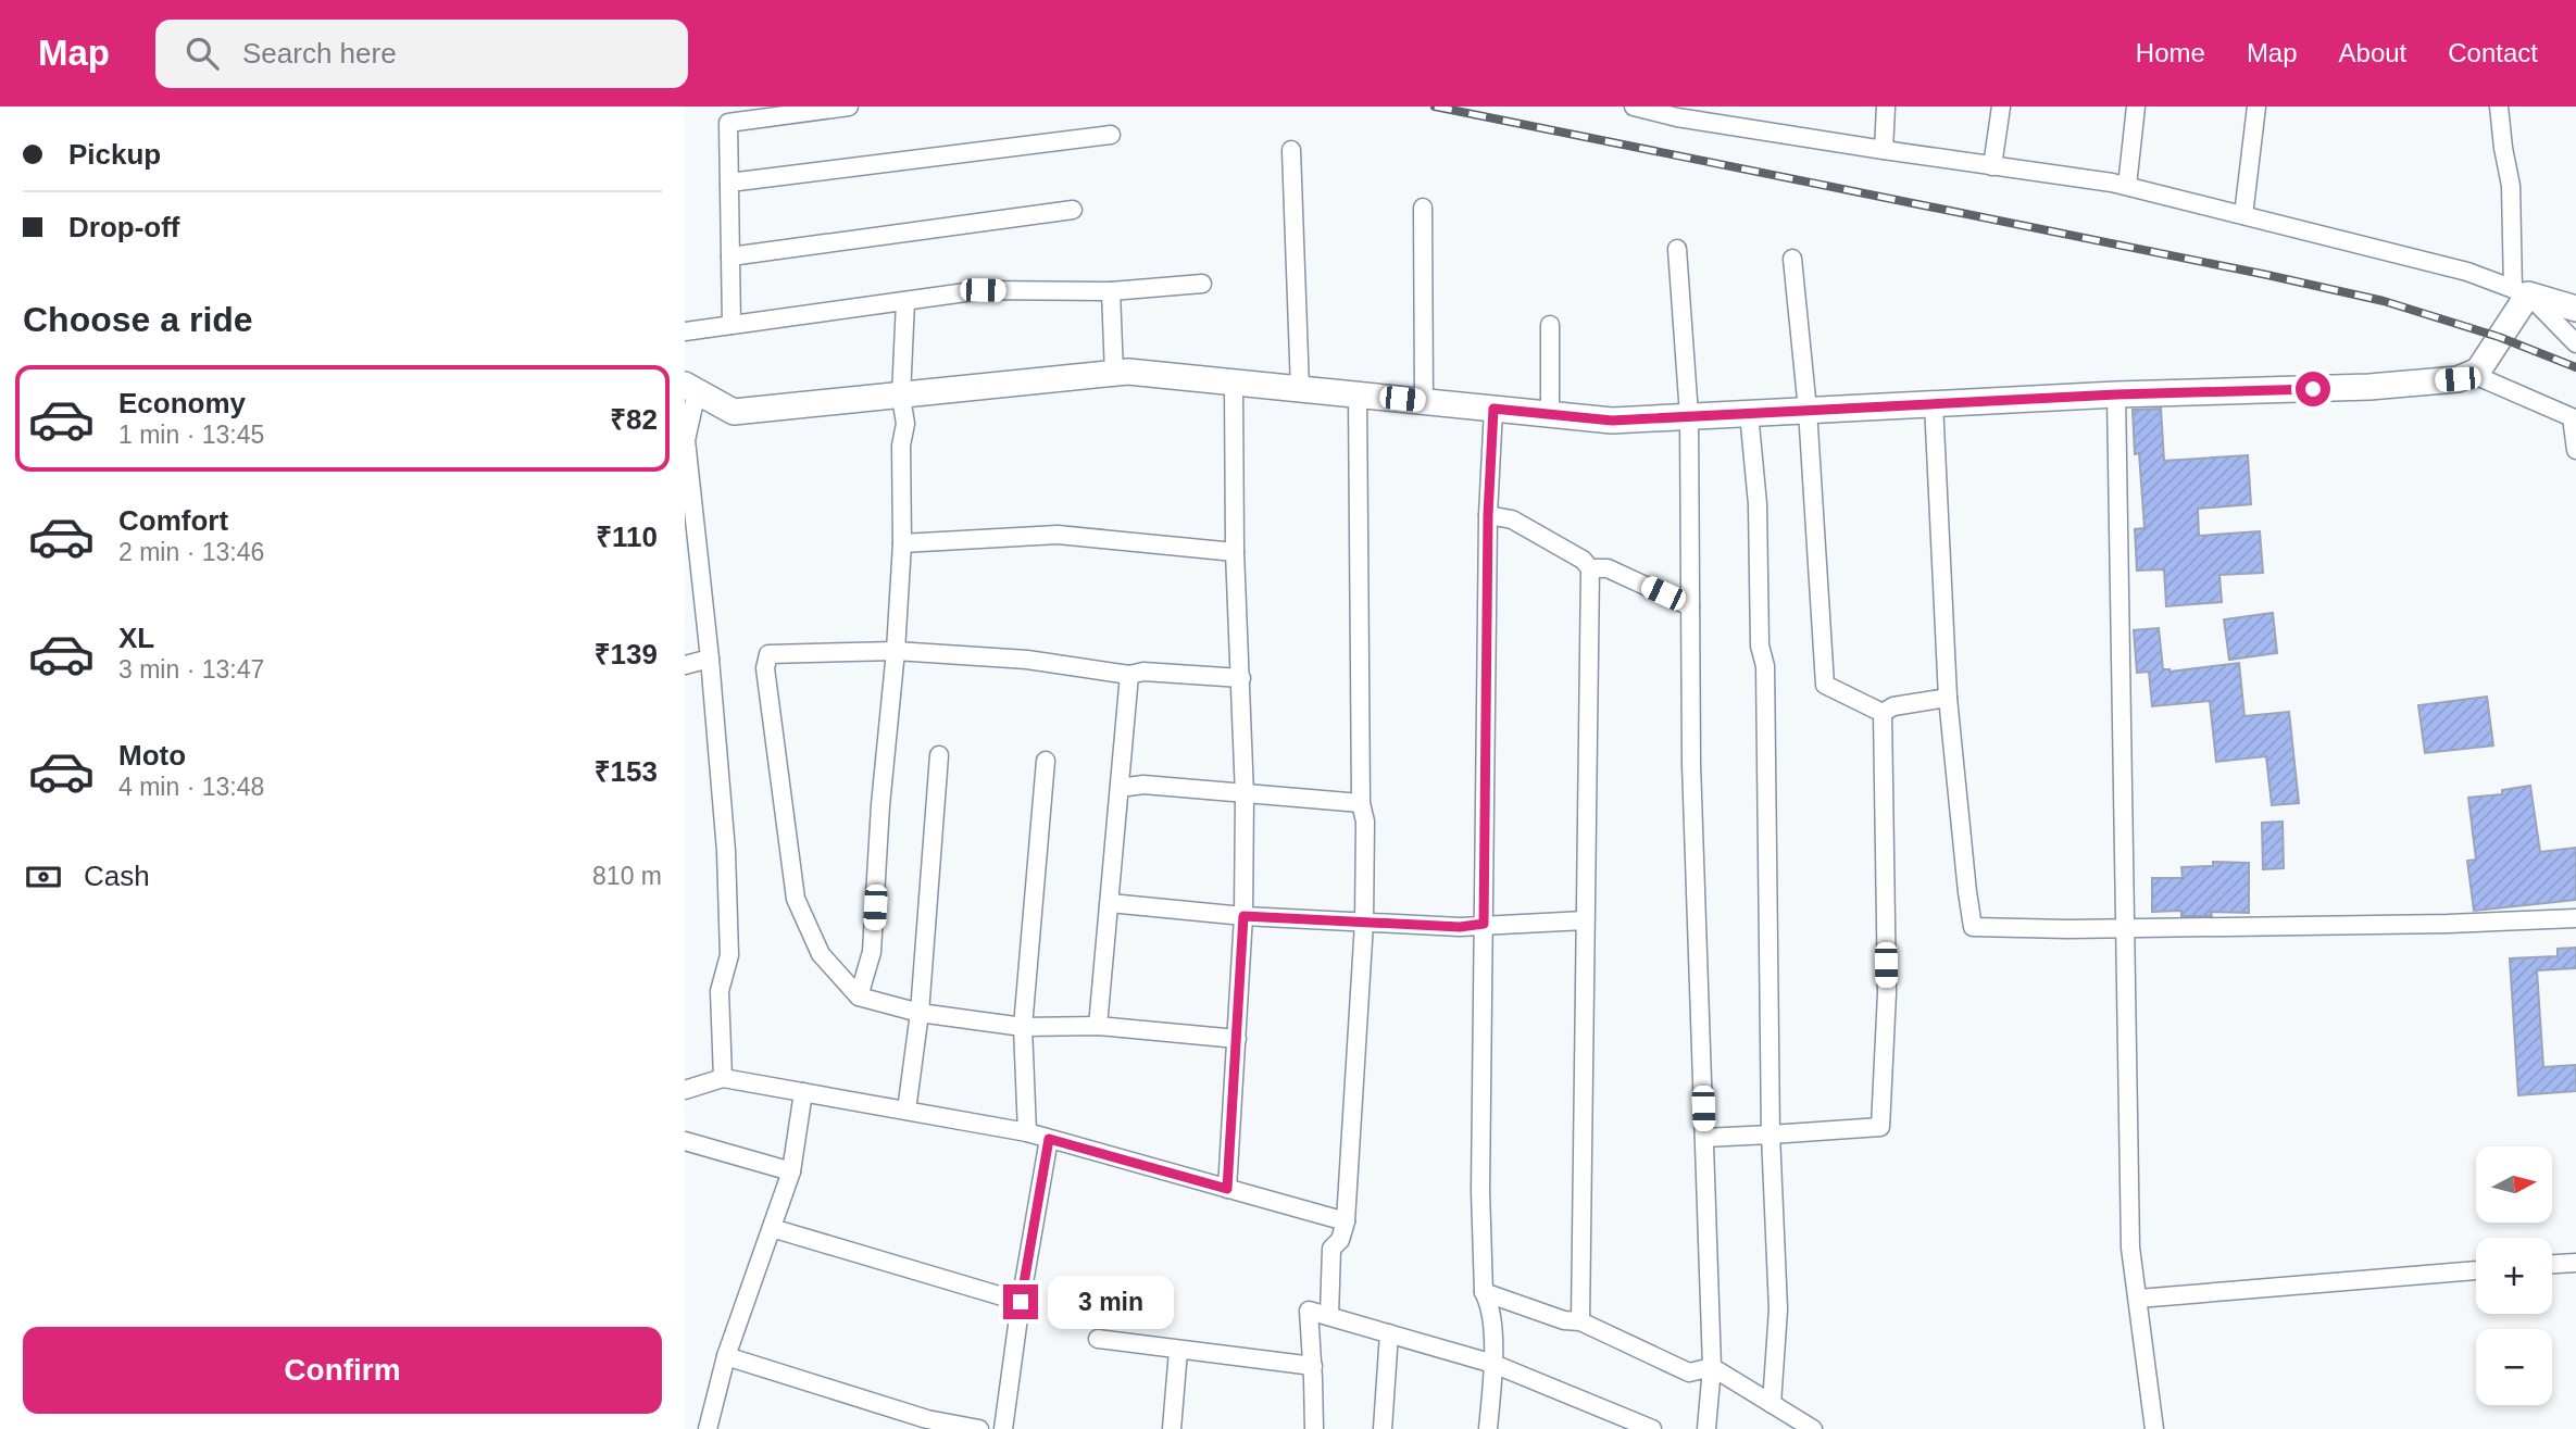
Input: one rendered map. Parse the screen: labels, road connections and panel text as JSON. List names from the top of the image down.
{
  "north": "right",
  "page": {
    "header": "Map",
    "search": "Search here",
    "nav": [
      "Home",
      "Map",
      "About",
      "Contact"
    ],
    "banner": ["Pickup", "Drop-off"],
    "heading": "Choose a ride",
    "list": [
      {
        "name": "Economy",
        "note": "1 min · 13:45",
        "value": "₹82"
      },
      {
        "name": "Comfort",
        "note": "2 min · 13:46",
        "value": "₹110"
      },
      {
        "name": "XL",
        "note": "3 min · 13:47",
        "value": "₹139"
      },
      {
        "name": "Moto",
        "note": "4 min · 13:48",
        "value": "₹153"
      }
    ],
    "pay": ["Cash", "810 m"],
    "map_buttons": ["+", "−"],
    "bubble": "3 min",
    "buttons": "Confirm"
  }
}
